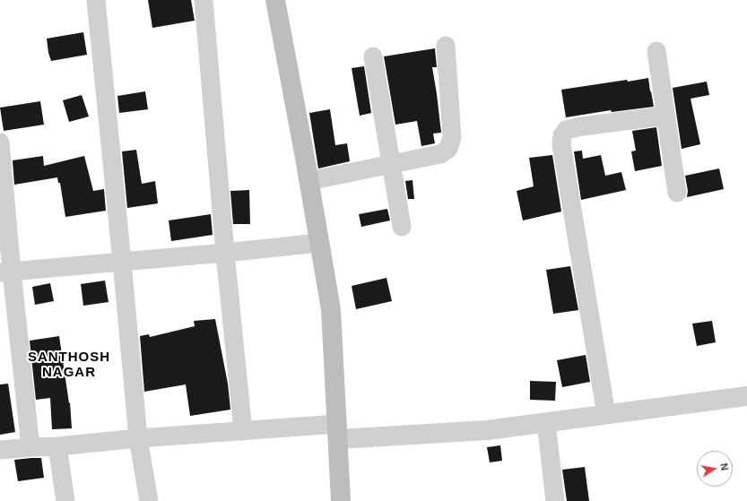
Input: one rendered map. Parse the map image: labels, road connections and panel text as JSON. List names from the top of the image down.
{
  "districts": ["SANTHOSH NAGAR"],
  "north": "right"
}
